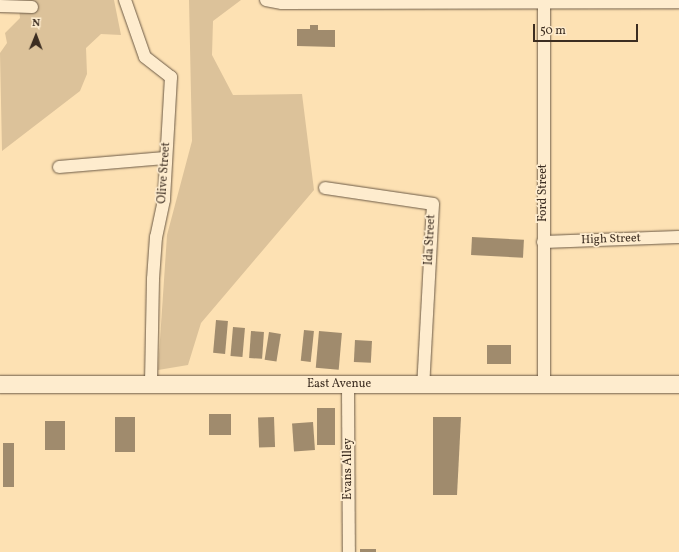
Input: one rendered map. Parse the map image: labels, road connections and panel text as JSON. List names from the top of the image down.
{
  "streets": {
    "street": [
      "Olive Street",
      "Ford Street",
      "Ida Street",
      "High Street",
      "East Avenue",
      "Evans Alley"
    ]
  },
  "crossings": [
    ["Olive Street", "East Avenue"],
    ["Ford Street", "High Street"],
    ["Ford Street", "East Avenue"],
    ["Ida Street", "East Avenue"],
    ["East Avenue", "Evans Alley"]
  ],
  "scale_bar": "50 m",
  "north": "top"
}
